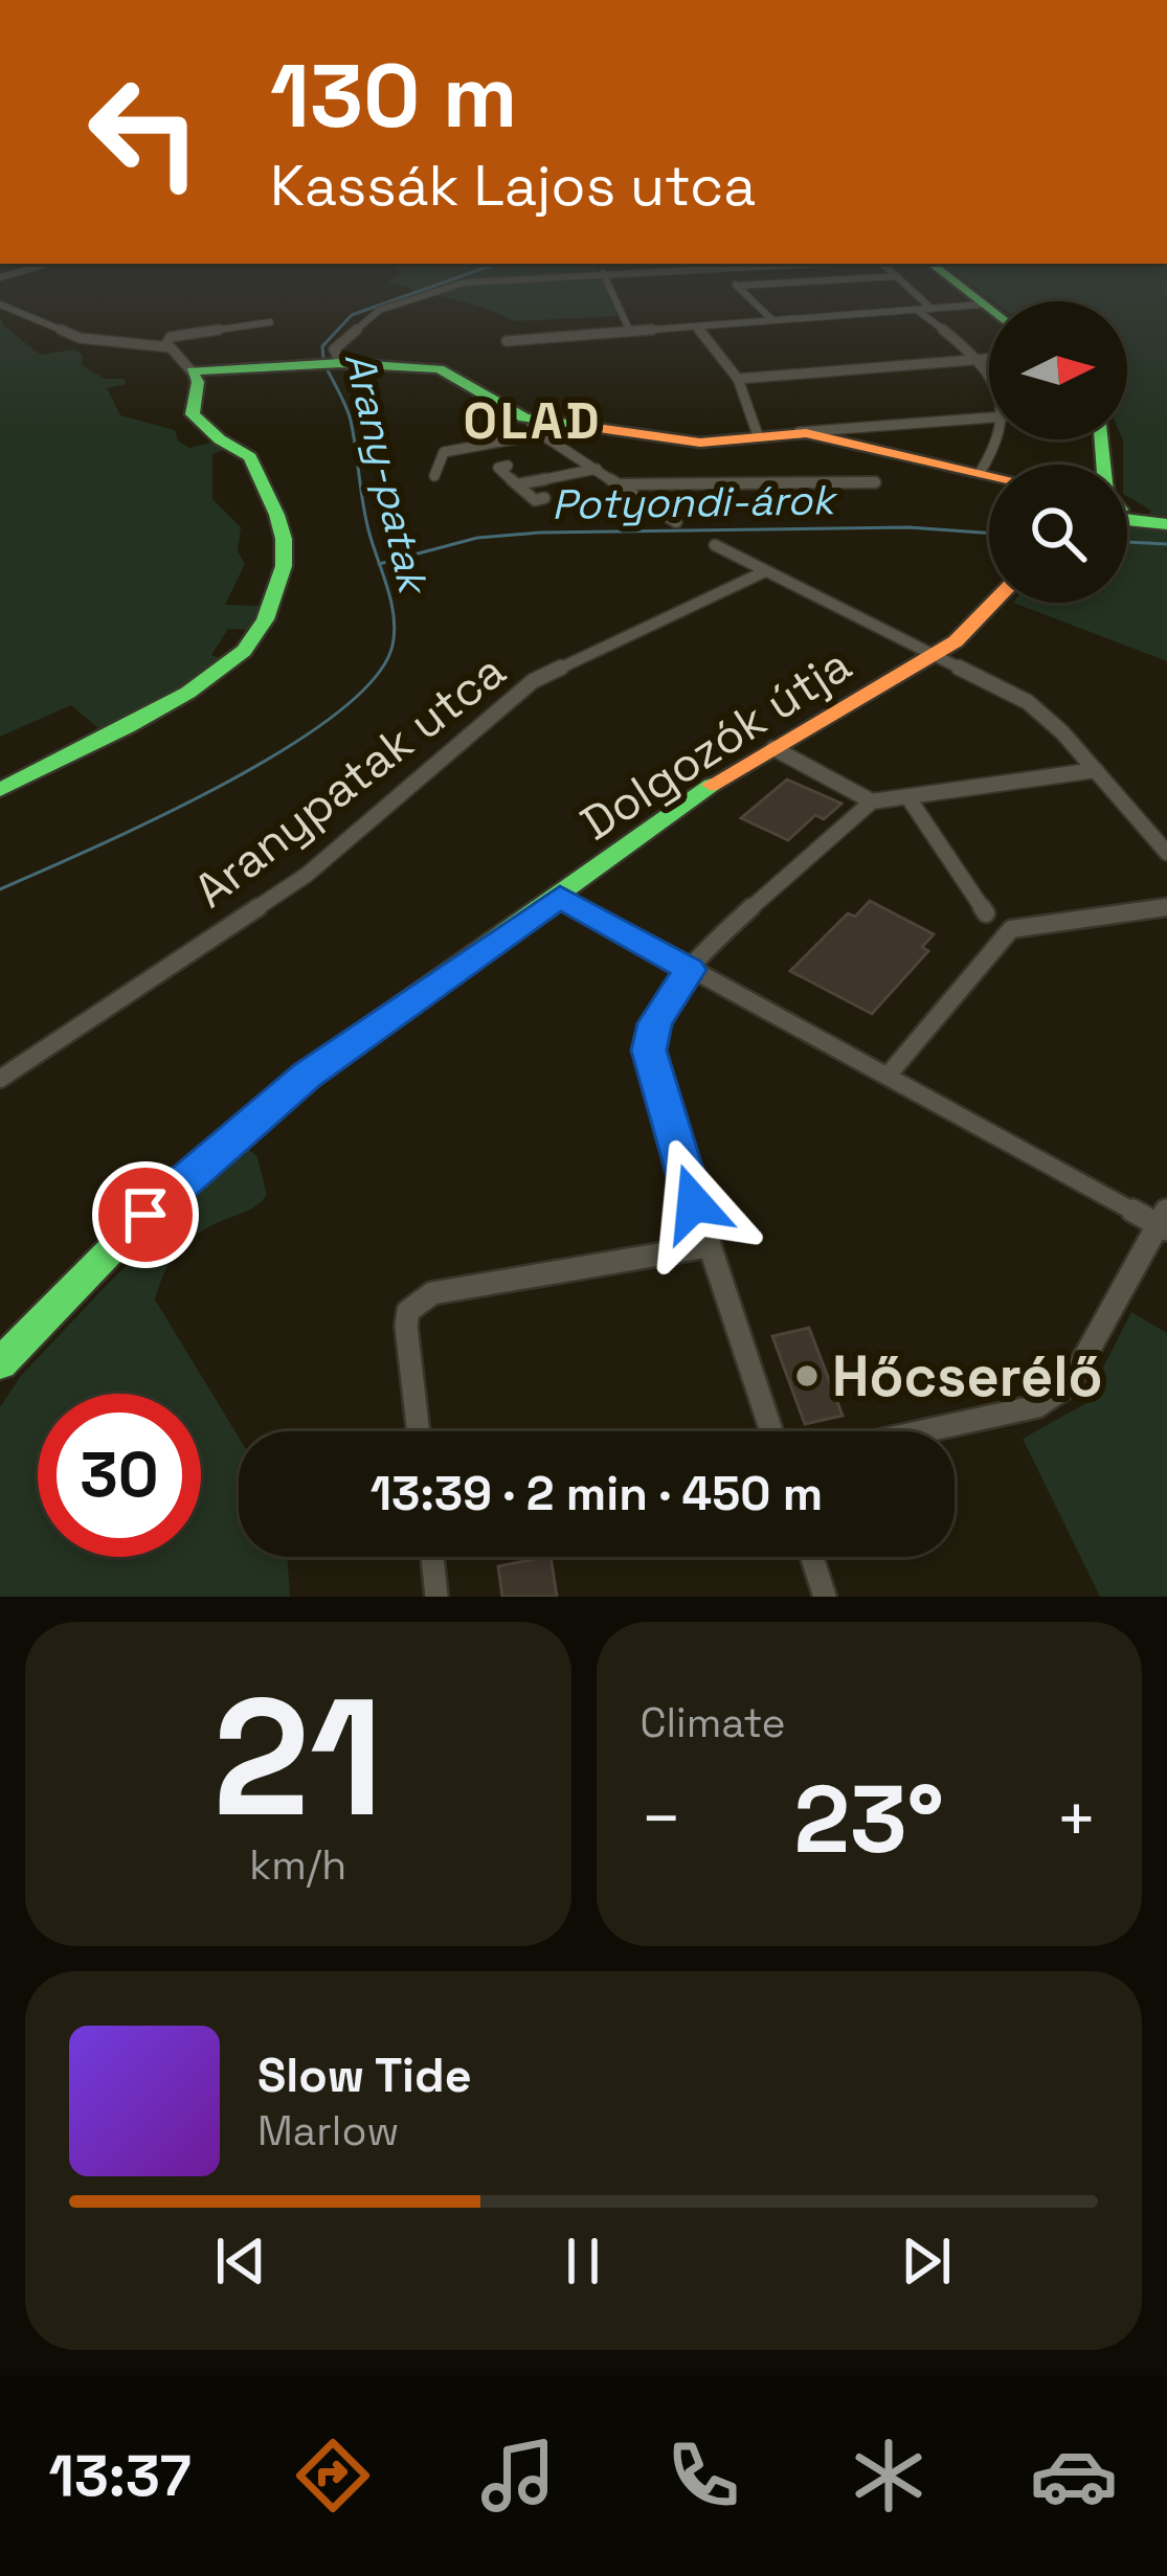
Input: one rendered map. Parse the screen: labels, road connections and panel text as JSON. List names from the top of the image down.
{
  "streets": {
    "street": ["Dolgozók útja", "Aranypatak utca"]
  },
  "districts": ["OLAD"],
  "water": ["Arany-patak", "Potyondi-árok"],
  "places": ["Hőcserélő"],
  "north": "right",
  "page": {
    "turn": ["130 m", "Kassák Lajos utca"],
    "limit": "30",
    "trip": "13:39 · 2 min · 450 m",
    "tile": [
      ["21", "km/h"],
      "Climate"
    ],
    "heat": ["−", "23°", "+"],
    "song": ["Slow Tide", "Marlow"],
    "tabs": "13:37"
  }
}
